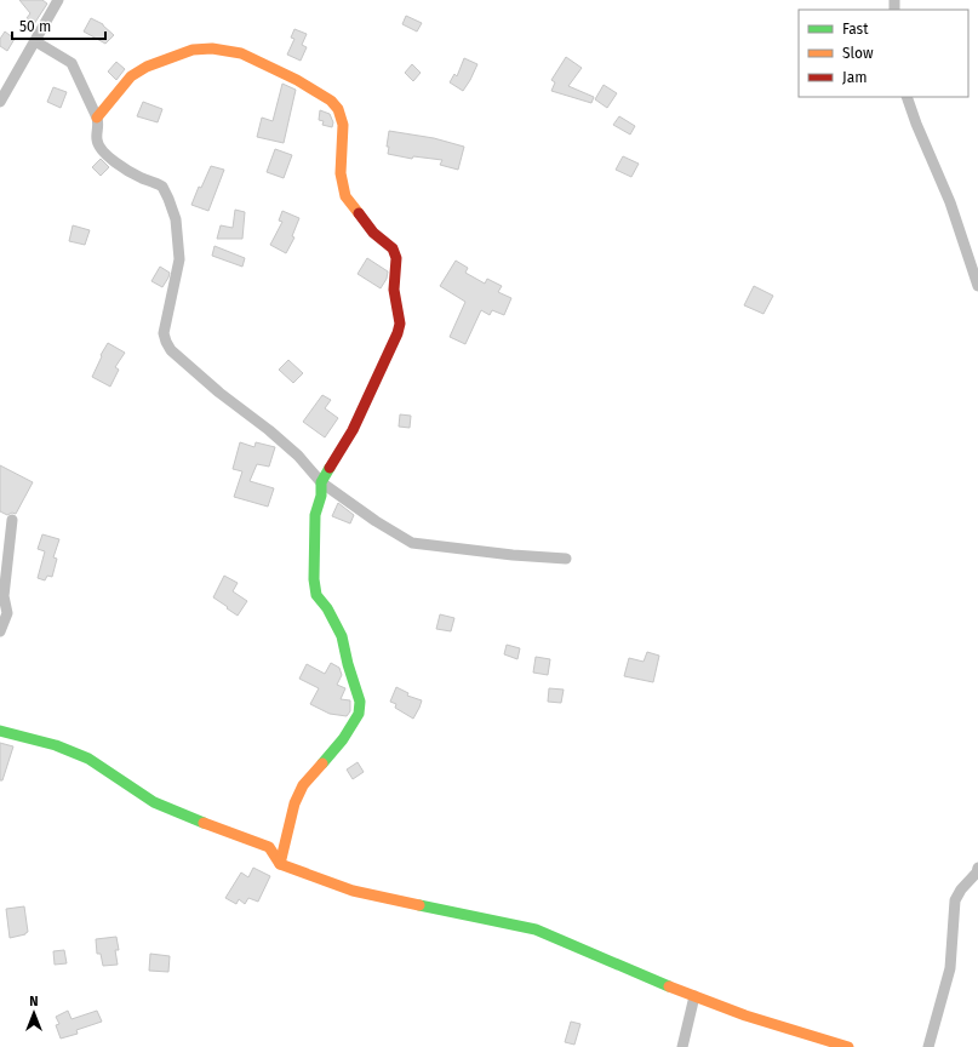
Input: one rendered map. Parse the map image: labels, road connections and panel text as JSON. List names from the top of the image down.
{
  "legend": ["Fast", "Slow", "Jam"],
  "scale_bar": "50 m",
  "north": "top"
}
